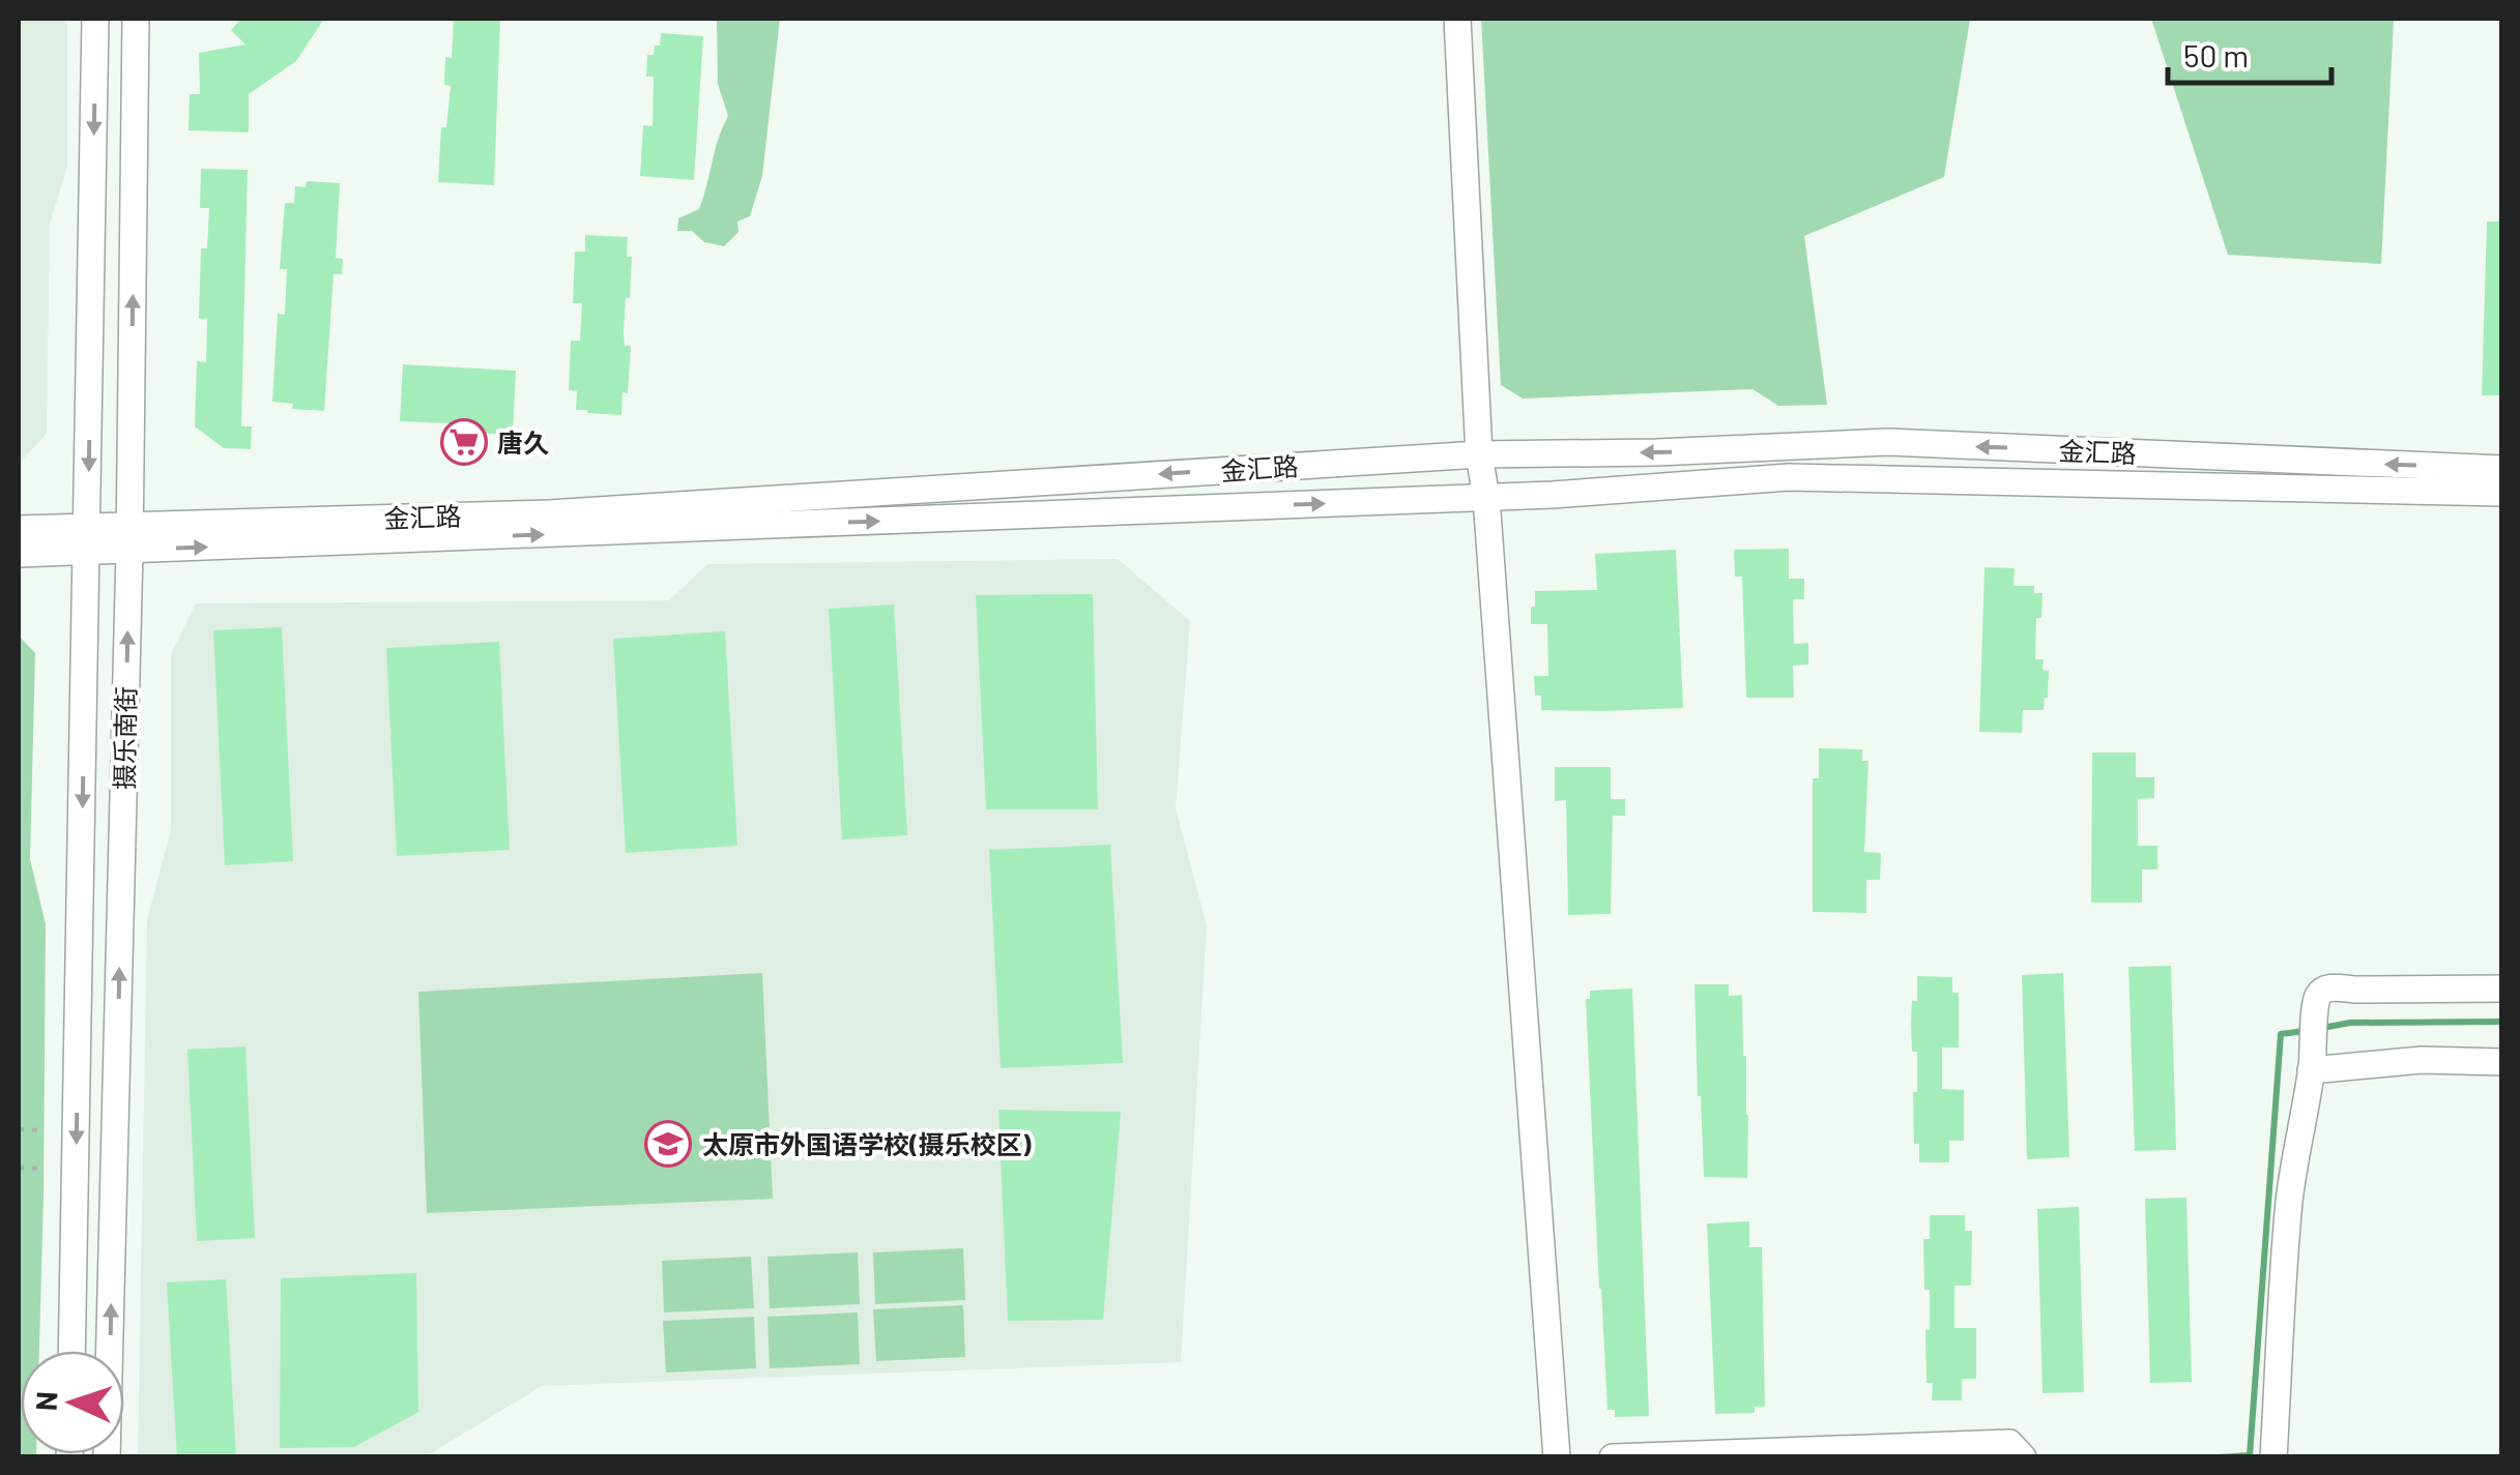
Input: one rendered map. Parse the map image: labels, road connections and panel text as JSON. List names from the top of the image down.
{
  "streets": {
    "street": ["金汇路", "摄乐南街"]
  },
  "crossings": [
    ["金汇路", "摄乐南街"]
  ],
  "places": {
    "supermarket": ["唐久"],
    "school or university": ["太原市外国语学校(摄乐校区)"]
  },
  "scale_bar": "50 m",
  "north": "left"
}
